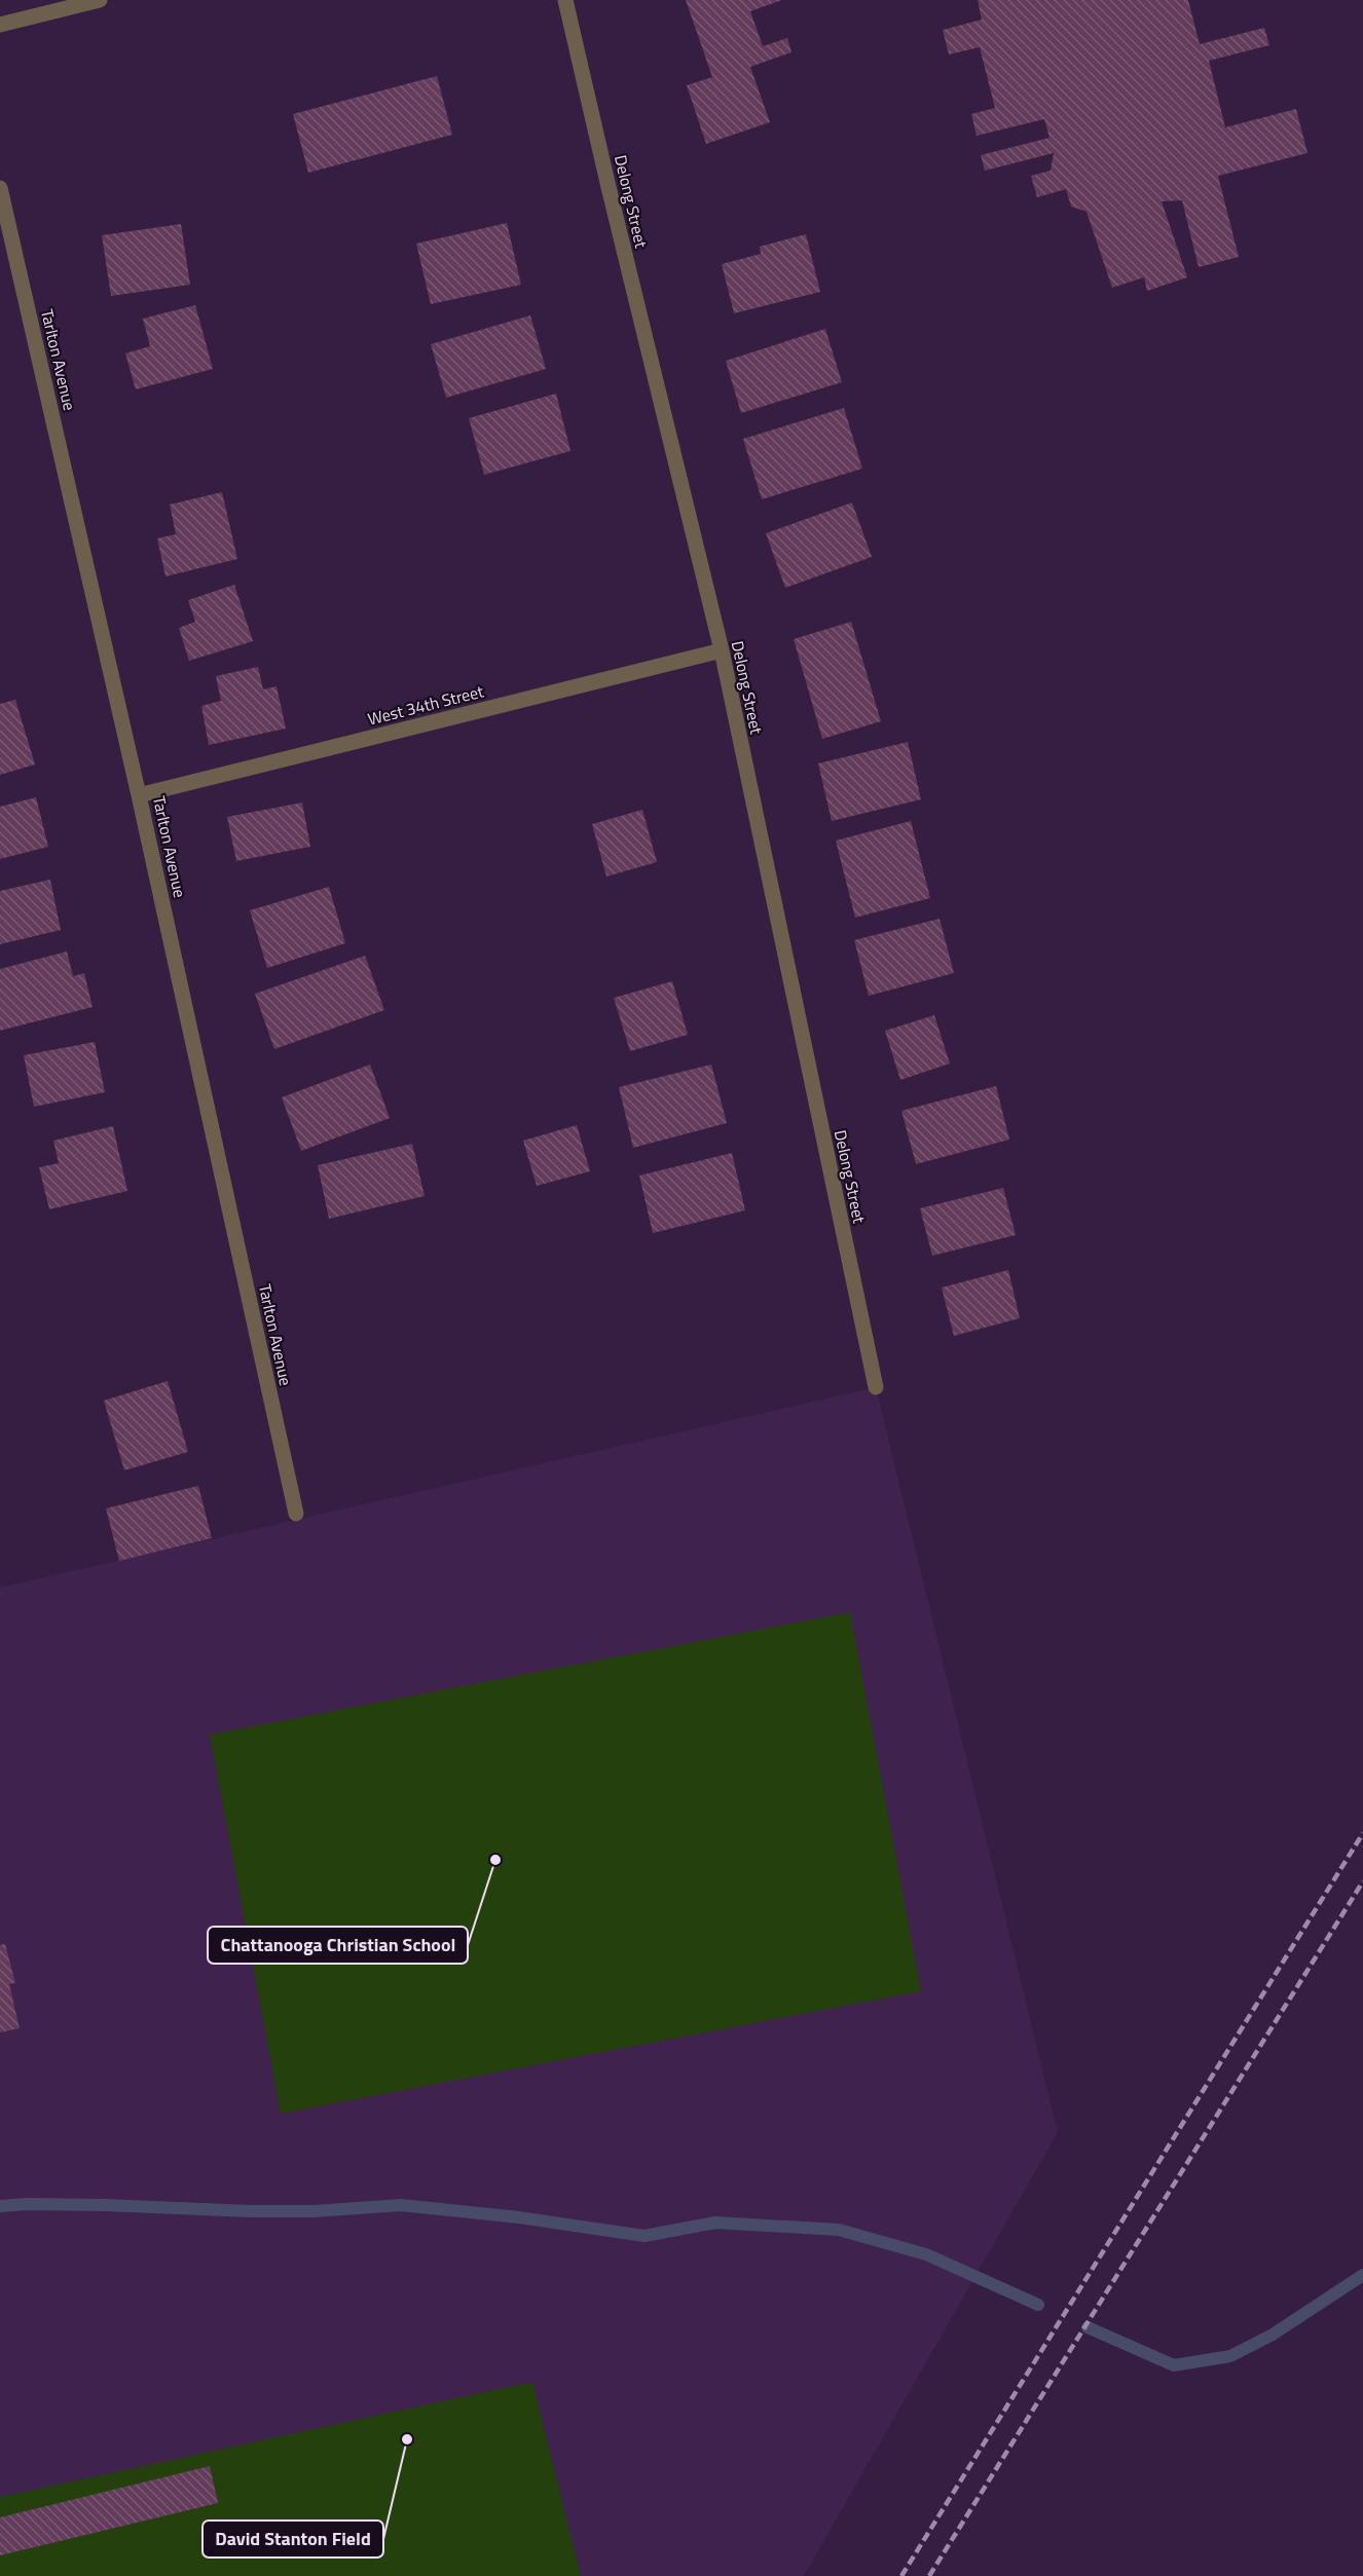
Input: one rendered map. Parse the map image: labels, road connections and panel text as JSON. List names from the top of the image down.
{
  "streets": {
    "street": ["Delong Street", "Tarlton Avenue", "West 34th Street"]
  },
  "crossings": [
    ["Delong Street", "West 34th Street"],
    ["Tarlton Avenue", "West 34th Street"]
  ],
  "places": ["Chattanooga Christian School", "David Stanton Field"]
}
